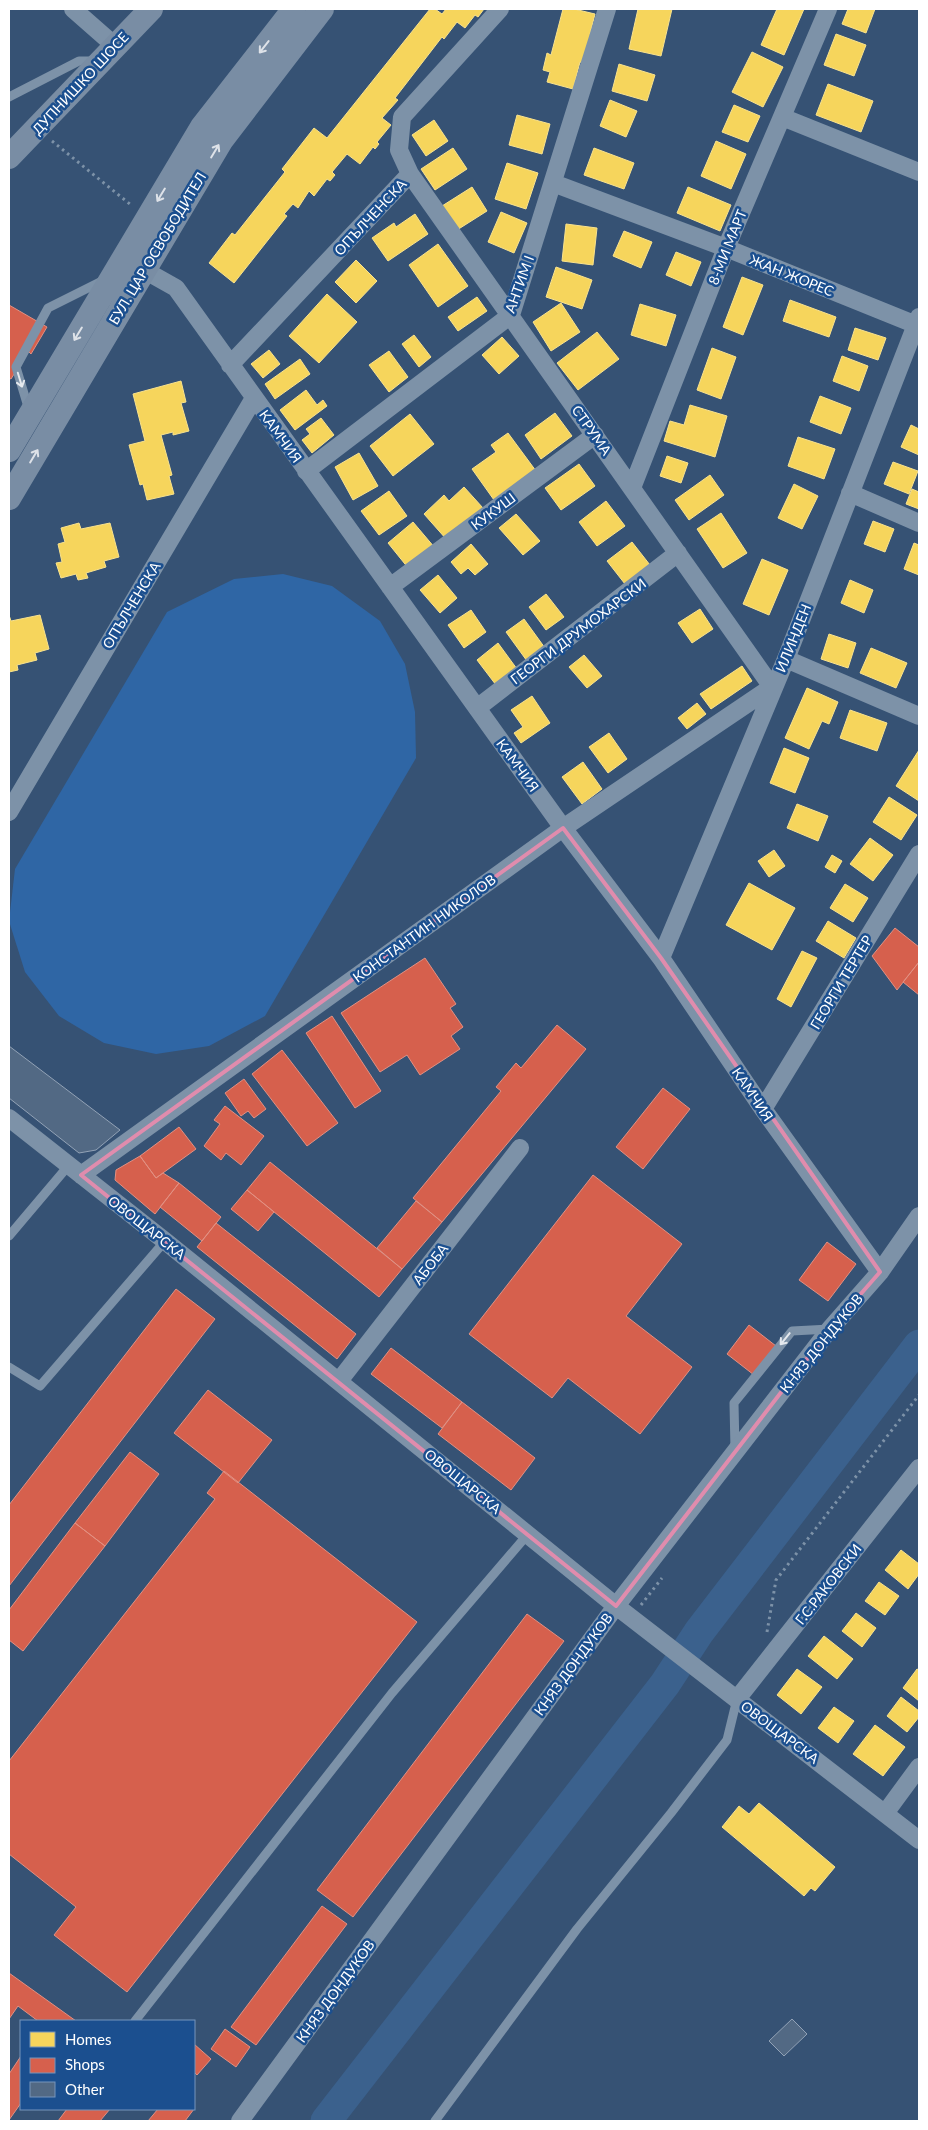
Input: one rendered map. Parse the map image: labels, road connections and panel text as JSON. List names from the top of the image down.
{
  "streets": {
    "main road": ["ДУПНИШКО ШОСЕ", "БУЛ. ЦАР ОСВОБОДИТЕЛ"],
    "street": [
      "ОПЪЛЧЕНСКА",
      "8-МИ МАРТ",
      "ЖАН ЖОРЕС",
      "АНТИМ I",
      "СТРУМА",
      "КАМЧИЯ",
      "КУКУШ",
      "ГЕОРГИ ДРУМОХАРСКИ",
      "ИЛИНДЕН",
      "КОНСТАНТИН НИКОЛОВ",
      "ГЕОРГИ ТЕРТЕР",
      "ОВОЩАРСКА",
      "АБОБА",
      "КНЯЗ ДОНДУКОВ",
      "Г.С.РАКОВСКИ"
    ]
  },
  "crossings": [
    ["ОПЪЛЧЕНСКА", "СТРУМА"],
    ["ОПЪЛЧЕНСКА", "КАМЧИЯ"],
    ["8-МИ МАРТ", "ЖАН ЖОРЕС"],
    ["8-МИ МАРТ", "СТРУМА"],
    ["БУЛ. ЦАР ОСВОБОДИТЕЛ", "КАМЧИЯ"],
    ["ЖАН ЖОРЕС", "АНТИМ I"],
    ["ЖАН ЖОРЕС", "ИЛИНДЕН"],
    ["АНТИМ I", "СТРУМА"],
    ["АНТИМ I", "КАМЧИЯ"],
    ["СТРУМА", "КУКУШ"],
    ["СТРУМА", "ГЕОРГИ ДРУМОХАРСКИ"],
    ["СТРУМА", "ИЛИНДЕН"],
    ["СТРУМА", "КОНСТАНТИН НИКОЛОВ"],
    ["КАМЧИЯ", "КУКУШ"],
    ["КАМЧИЯ", "ГЕОРГИ ДРУМОХАРСКИ"],
    ["КАМЧИЯ", "ИЛИНДЕН"],
    ["КАМЧИЯ", "КОНСТАНТИН НИКОЛОВ"],
    ["КАМЧИЯ", "ГЕОРГИ ТЕРТЕР"],
    ["КАМЧИЯ", "КНЯЗ ДОНДУКОВ"],
    ["ИЛИНДЕН", "КОНСТАНТИН НИКОЛОВ"],
    ["КОНСТАНТИН НИКОЛОВ", "ОВОЩАРСКА"],
    ["ОВОЩАРСКА", "АБОБА"],
    ["ОВОЩАРСКА", "КНЯЗ ДОНДУКОВ"],
    ["ОВОЩАРСКА", "Г.С.РАКОВСКИ"]
  ],
  "legend": ["Homes", "Shops", "Other"]
}
